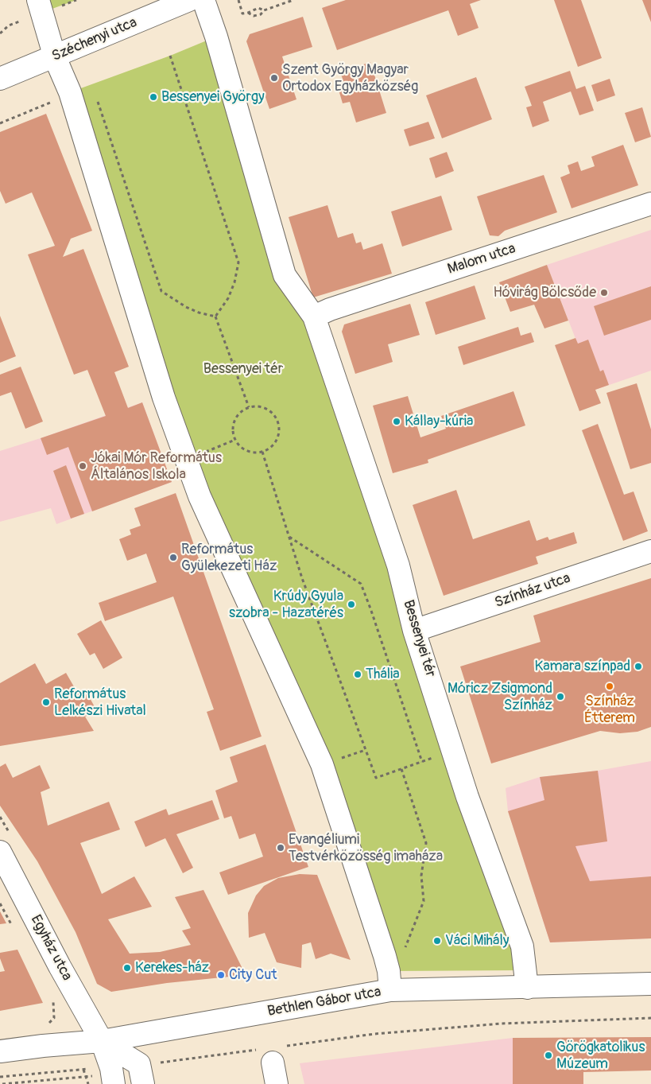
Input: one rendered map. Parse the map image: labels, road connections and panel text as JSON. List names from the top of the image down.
{
  "streets": {
    "street": [
      "Széchenyi utca",
      "Malom utca",
      "Színház utca",
      "Bessenyei tér",
      "Egyház utca",
      "Bethlen Gábor utca"
    ]
  },
  "crossings": [
    ["Malom utca", "Bessenyei tér"],
    ["Színház utca", "Bessenyei tér"],
    ["Bessenyei tér", "Bethlen Gábor utca"],
    ["Egyház utca", "Bethlen Gábor utca"]
  ],
  "parks": ["Bessenyei tér"],
  "places": [
    "Szent György Magyar Ortodox Egyházközség",
    "Bessenyei György",
    "Hóvirág Bölcsőde",
    "Kállay-kúria",
    "Jókai Mór Református Általános Iskola",
    "Református Gyülekezeti Ház",
    "Krúdy Gyula szobra - Hazatérés",
    "Kamara színpad",
    "Thália",
    "Színház Étterem",
    "Móricz Zsigmond Színház",
    "Református Lelkészi Hivatal",
    "Evangéliumi Testvérközösség imaháza",
    "Váci Mihály",
    "Kerekes-ház",
    "City Cut",
    "Görögkatolikus Múzeum"
  ]
}
